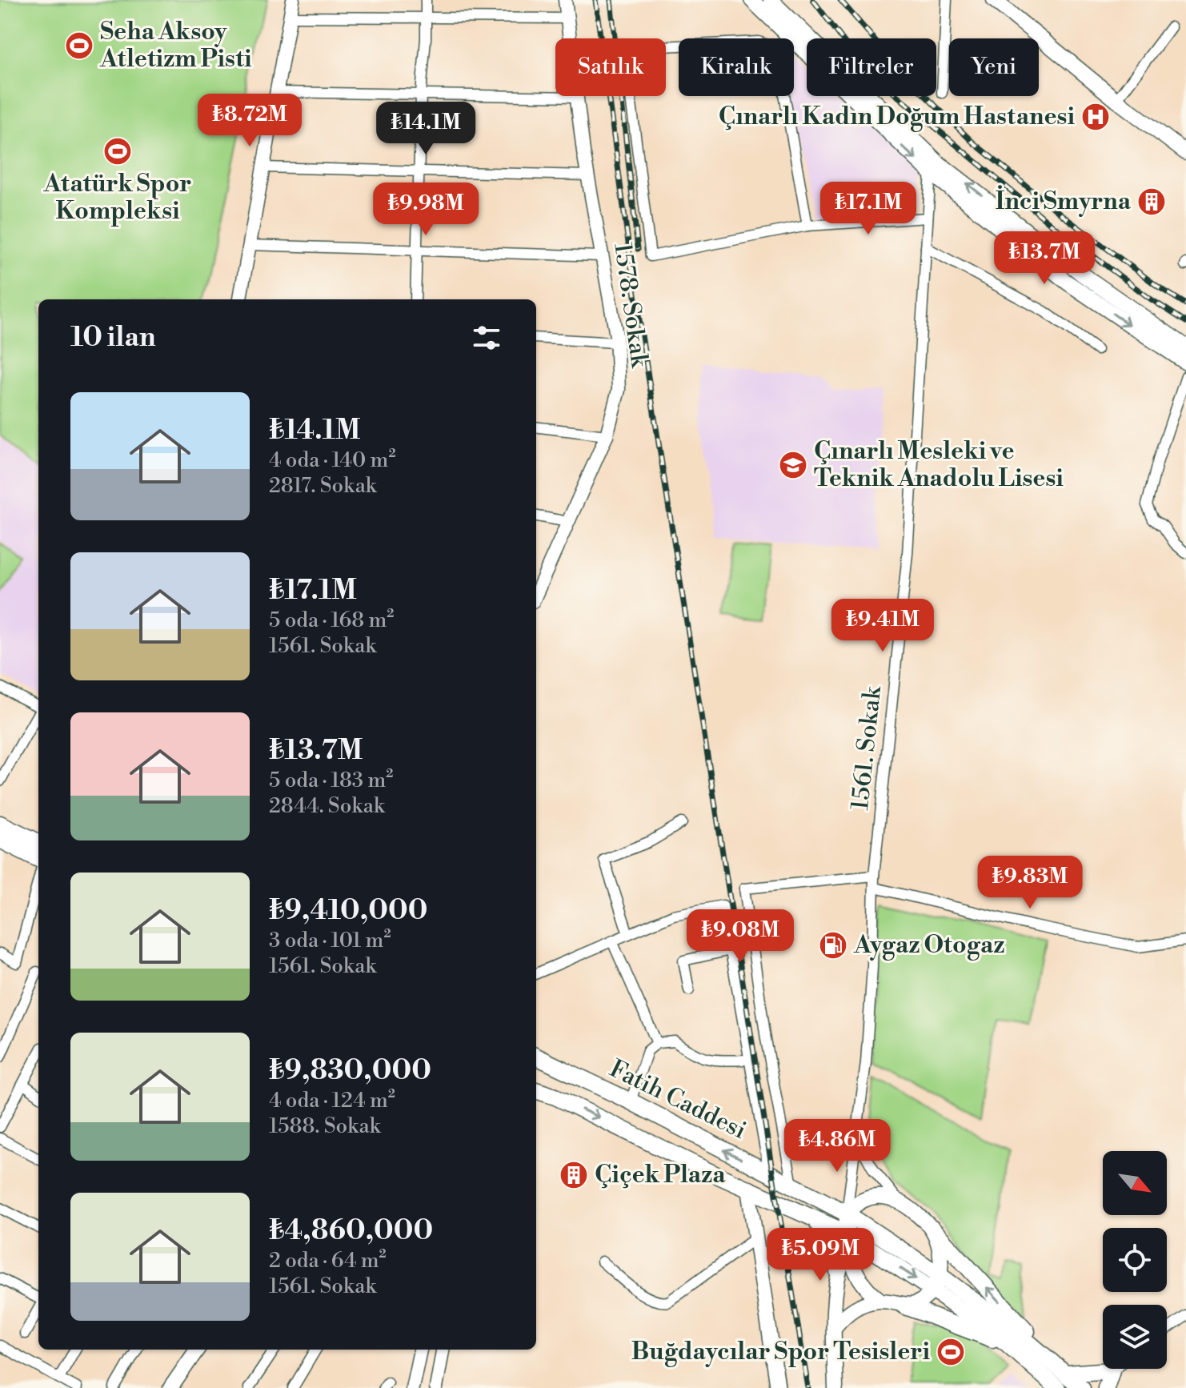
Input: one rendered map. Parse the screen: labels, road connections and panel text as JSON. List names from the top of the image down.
{
  "streets": {
    "main road": ["Fatih Caddesi"],
    "street": ["1578. Sokak", "1561. Sokak"]
  },
  "crossings": [
    ["1561. Sokak", "Fatih Caddesi"]
  ],
  "places": {
    "sports": ["Seha Aksoy Atletizm Pisti", "Atatürk Spor Kompleksi", "Buğdaycılar Spor Tesisleri"],
    "hospital": ["Çınarlı Kadın Doğum Hastanesi"],
    "building": ["İnci Smyrna", "Çiçek Plaza"],
    "school or university": ["Çınarlı Mesleki ve Teknik Anadolu Lisesi"],
    "fuel station": ["Aygaz Otogaz"]
  },
  "north": "bottom right",
  "page": {
    "chip": [
      "Satılık",
      "Kiralık",
      "Filtreler",
      "Yeni"
    ],
    "price": [
      "₺8.72M",
      "₺14.1M",
      "₺17.1M",
      "₺9.98M",
      "₺13.7M",
      "₺9.41M",
      "₺9.83M",
      "₺9.08M",
      "₺4.86M",
      "₺5.09M"
    ],
    "heading": "10 ilan",
    "list": [
      {
        "name": "₺14.1M",
        "note": "4 oda · 140 m² · 2817. Sokak"
      },
      {
        "name": "₺17.1M",
        "note": "5 oda · 168 m² · 1561. Sokak"
      },
      {
        "name": "₺13.7M",
        "note": "5 oda · 183 m² · 2844. Sokak"
      },
      {
        "name": "₺9,410,000",
        "note": "3 oda · 101 m² · 1561. Sokak"
      },
      {
        "name": "₺9,830,000",
        "note": "4 oda · 124 m² · 1588. Sokak"
      },
      {
        "name": "₺4,860,000",
        "note": "2 oda · 64 m² · 1561. Sokak"
      }
    ]
  }
}
